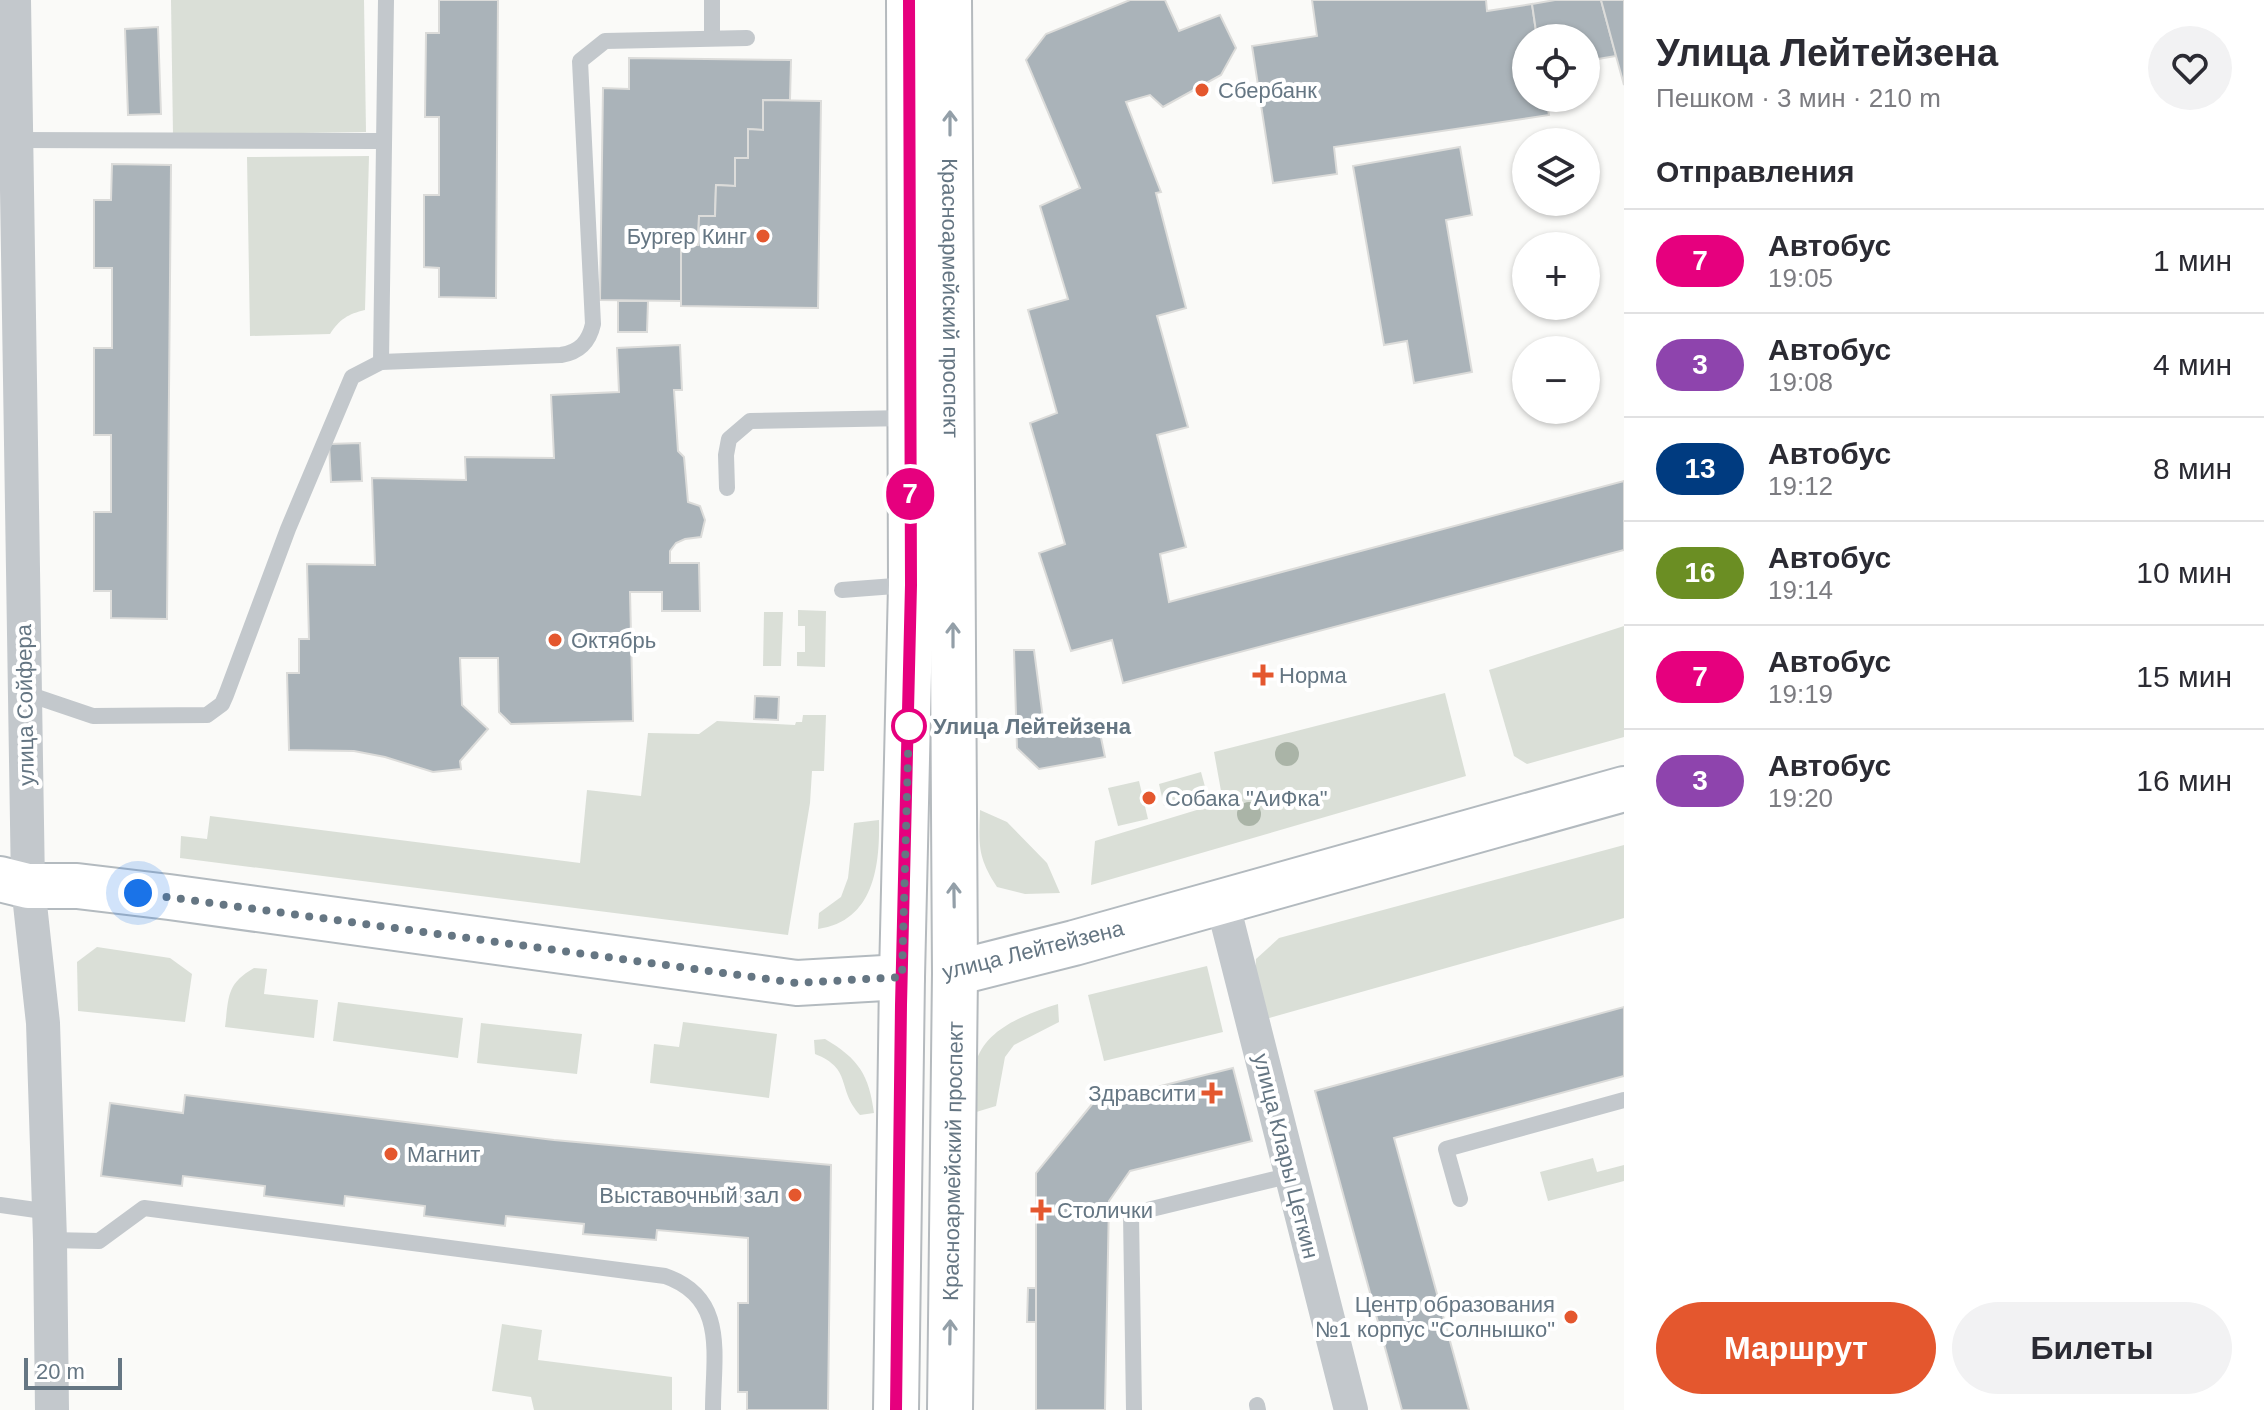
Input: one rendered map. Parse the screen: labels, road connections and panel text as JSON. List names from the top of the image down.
{
  "streets": {
    "main road": ["Красноармейский проспект", "улица Лейтейзена"],
    "street": ["улица Сойфера", "улица Клары Цеткин"]
  },
  "crossings": [
    ["Красноармейский проспект", "улица Лейтейзена"],
    ["улица Сойфера", "улица Лейтейзена"],
    ["улица Лейтейзена", "улица Клары Цеткин"]
  ],
  "places": {
    "other": [
      "Сбербанк",
      "Бургер Кинг",
      "Октябрь",
      "Улица Лейтейзена",
      "Собака \"АиФка\"",
      "Магнит",
      "Выставочный зал",
      "Центр образования №1 корпус \"Солнышко\""
    ],
    "health": ["Норма", "Здравсити", "Столички"]
  },
  "lines": ["bus line 7"],
  "scale_bar": "20 m",
  "page": {
    "on_map": "7",
    "heading": [
      ["Улица Лейтейзена", "Пешком · 3 мин · 210 m"],
      "Отправления"
    ],
    "map_buttons": ["+", "−"],
    "list": [
      {
        "mark": "7",
        "name": "Автобус",
        "note": "19:05",
        "value": "1 мин"
      },
      {
        "mark": "3",
        "name": "Автобус",
        "note": "19:08",
        "value": "4 мин"
      },
      {
        "mark": "13",
        "name": "Автобус",
        "note": "19:12",
        "value": "8 мин"
      },
      {
        "mark": "16",
        "name": "Автобус",
        "note": "19:14",
        "value": "10 мин"
      },
      {
        "mark": "7",
        "name": "Автобус",
        "note": "19:19",
        "value": "15 мин"
      },
      {
        "mark": "3",
        "name": "Автобус",
        "note": "19:20",
        "value": "16 мин"
      }
    ],
    "buttons": ["Маршрут", "Билеты"],
    "scale": "20 m"
  }
}
